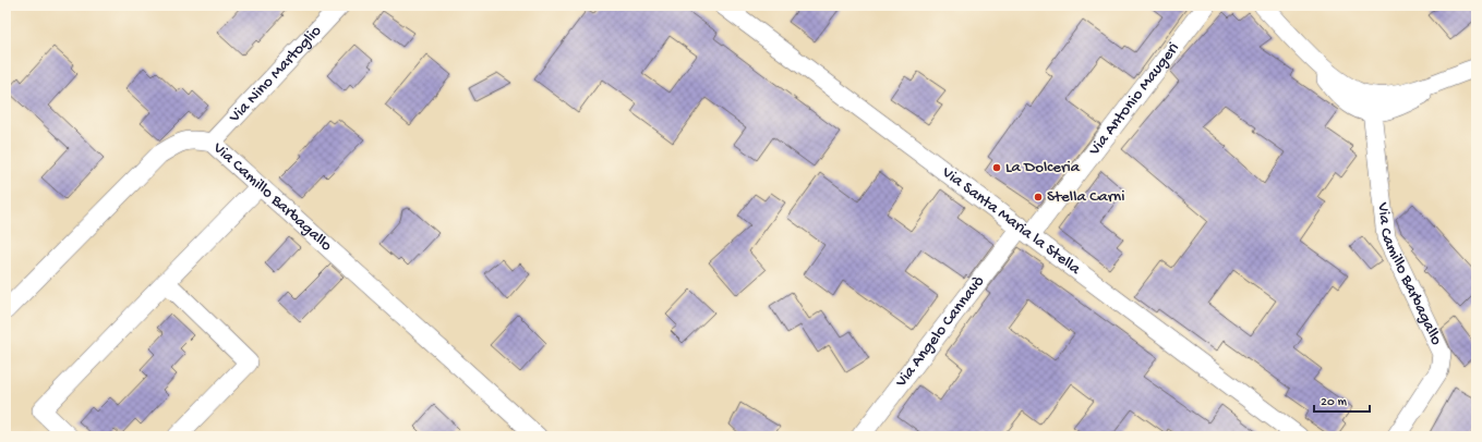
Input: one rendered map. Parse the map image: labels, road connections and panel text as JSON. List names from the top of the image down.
{
  "streets": {
    "street": [
      "Via Nino Martoglio",
      "Via Antonio Maugeri",
      "Via Camillo Barbagallo",
      "Via Santa Maria la Stella",
      "Via Angelo Cannavò"
    ]
  },
  "crossings": [
    ["Via Nino Martoglio", "Via Camillo Barbagallo"],
    ["Via Antonio Maugeri", "Via Santa Maria la Stella"],
    ["Via Antonio Maugeri", "Via Angelo Cannavò"],
    ["Via Santa Maria la Stella", "Via Angelo Cannavò"]
  ],
  "places": ["La Dolceria", "Stella Carni"],
  "scale_bar": "20 m"
}
